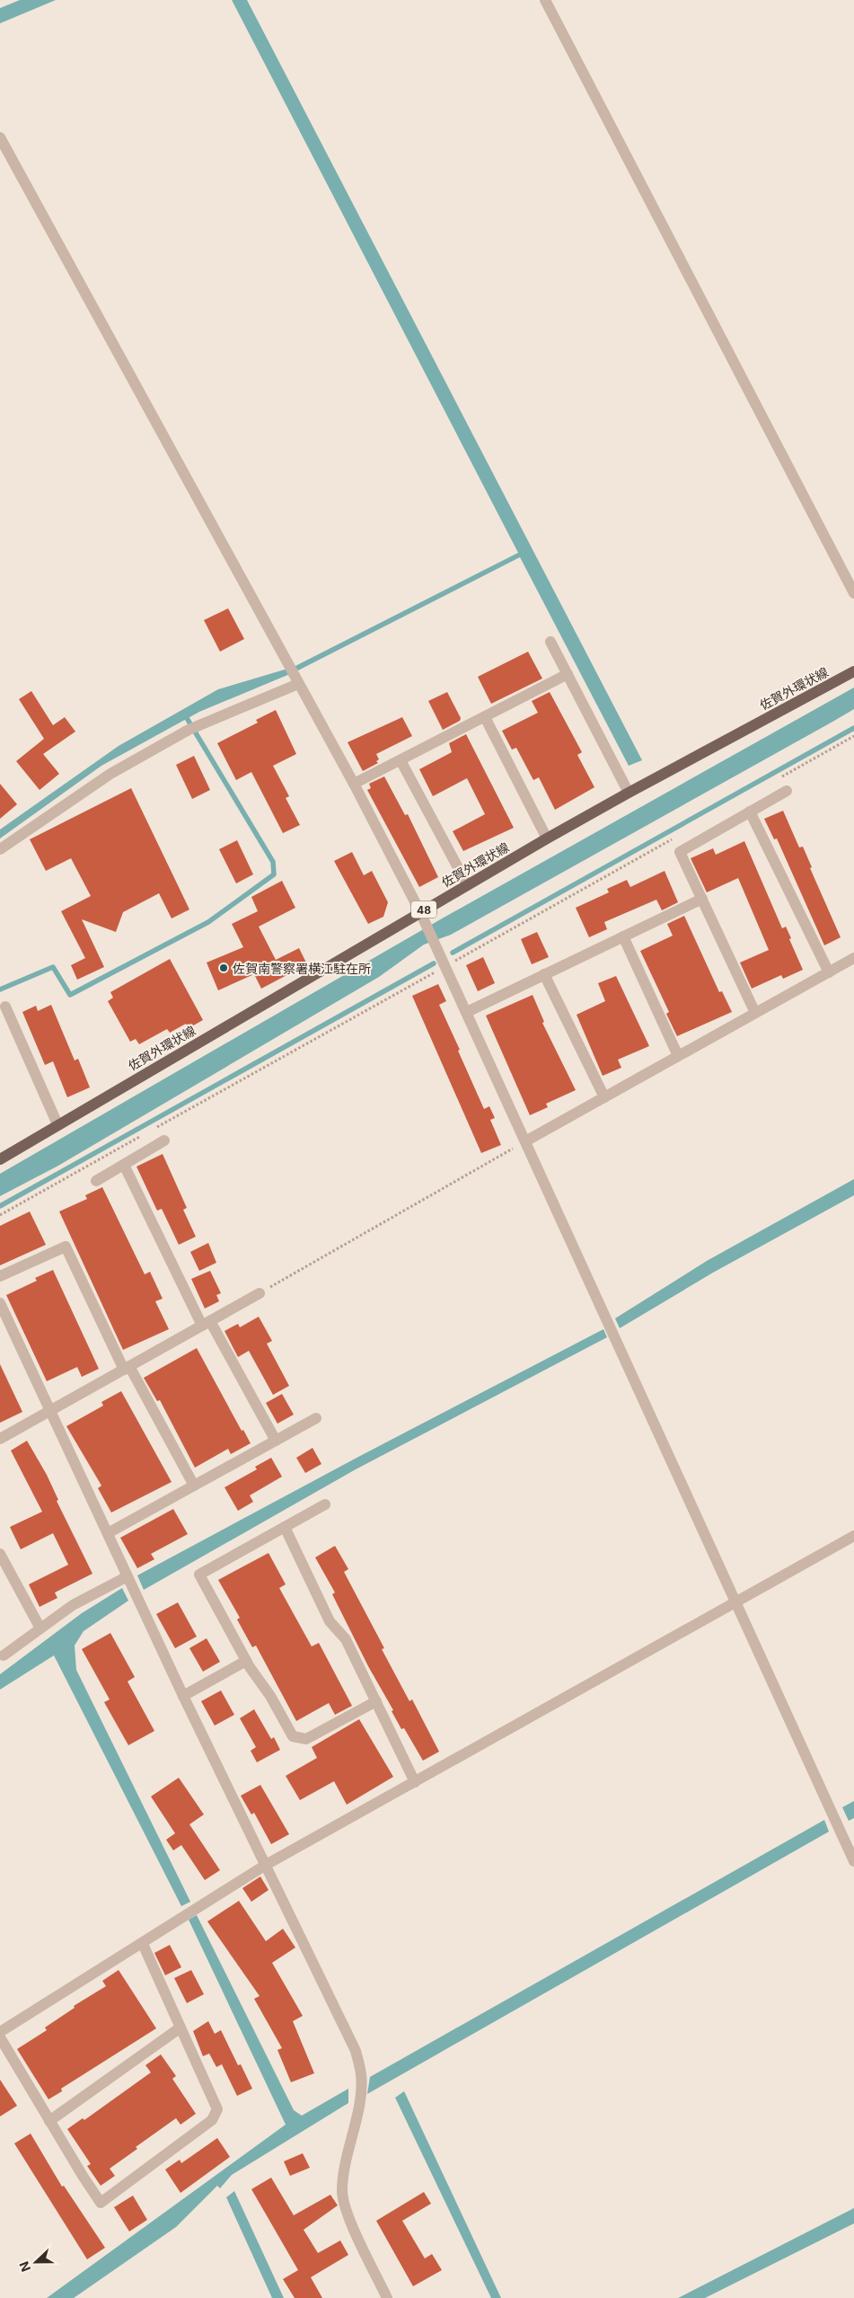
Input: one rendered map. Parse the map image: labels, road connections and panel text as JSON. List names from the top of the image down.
{
  "streets": {
    "main road": ["佐賀外環状線", "48"]
  },
  "places": ["佐賀南警察署横江駐在所"],
  "north": "left"
}
